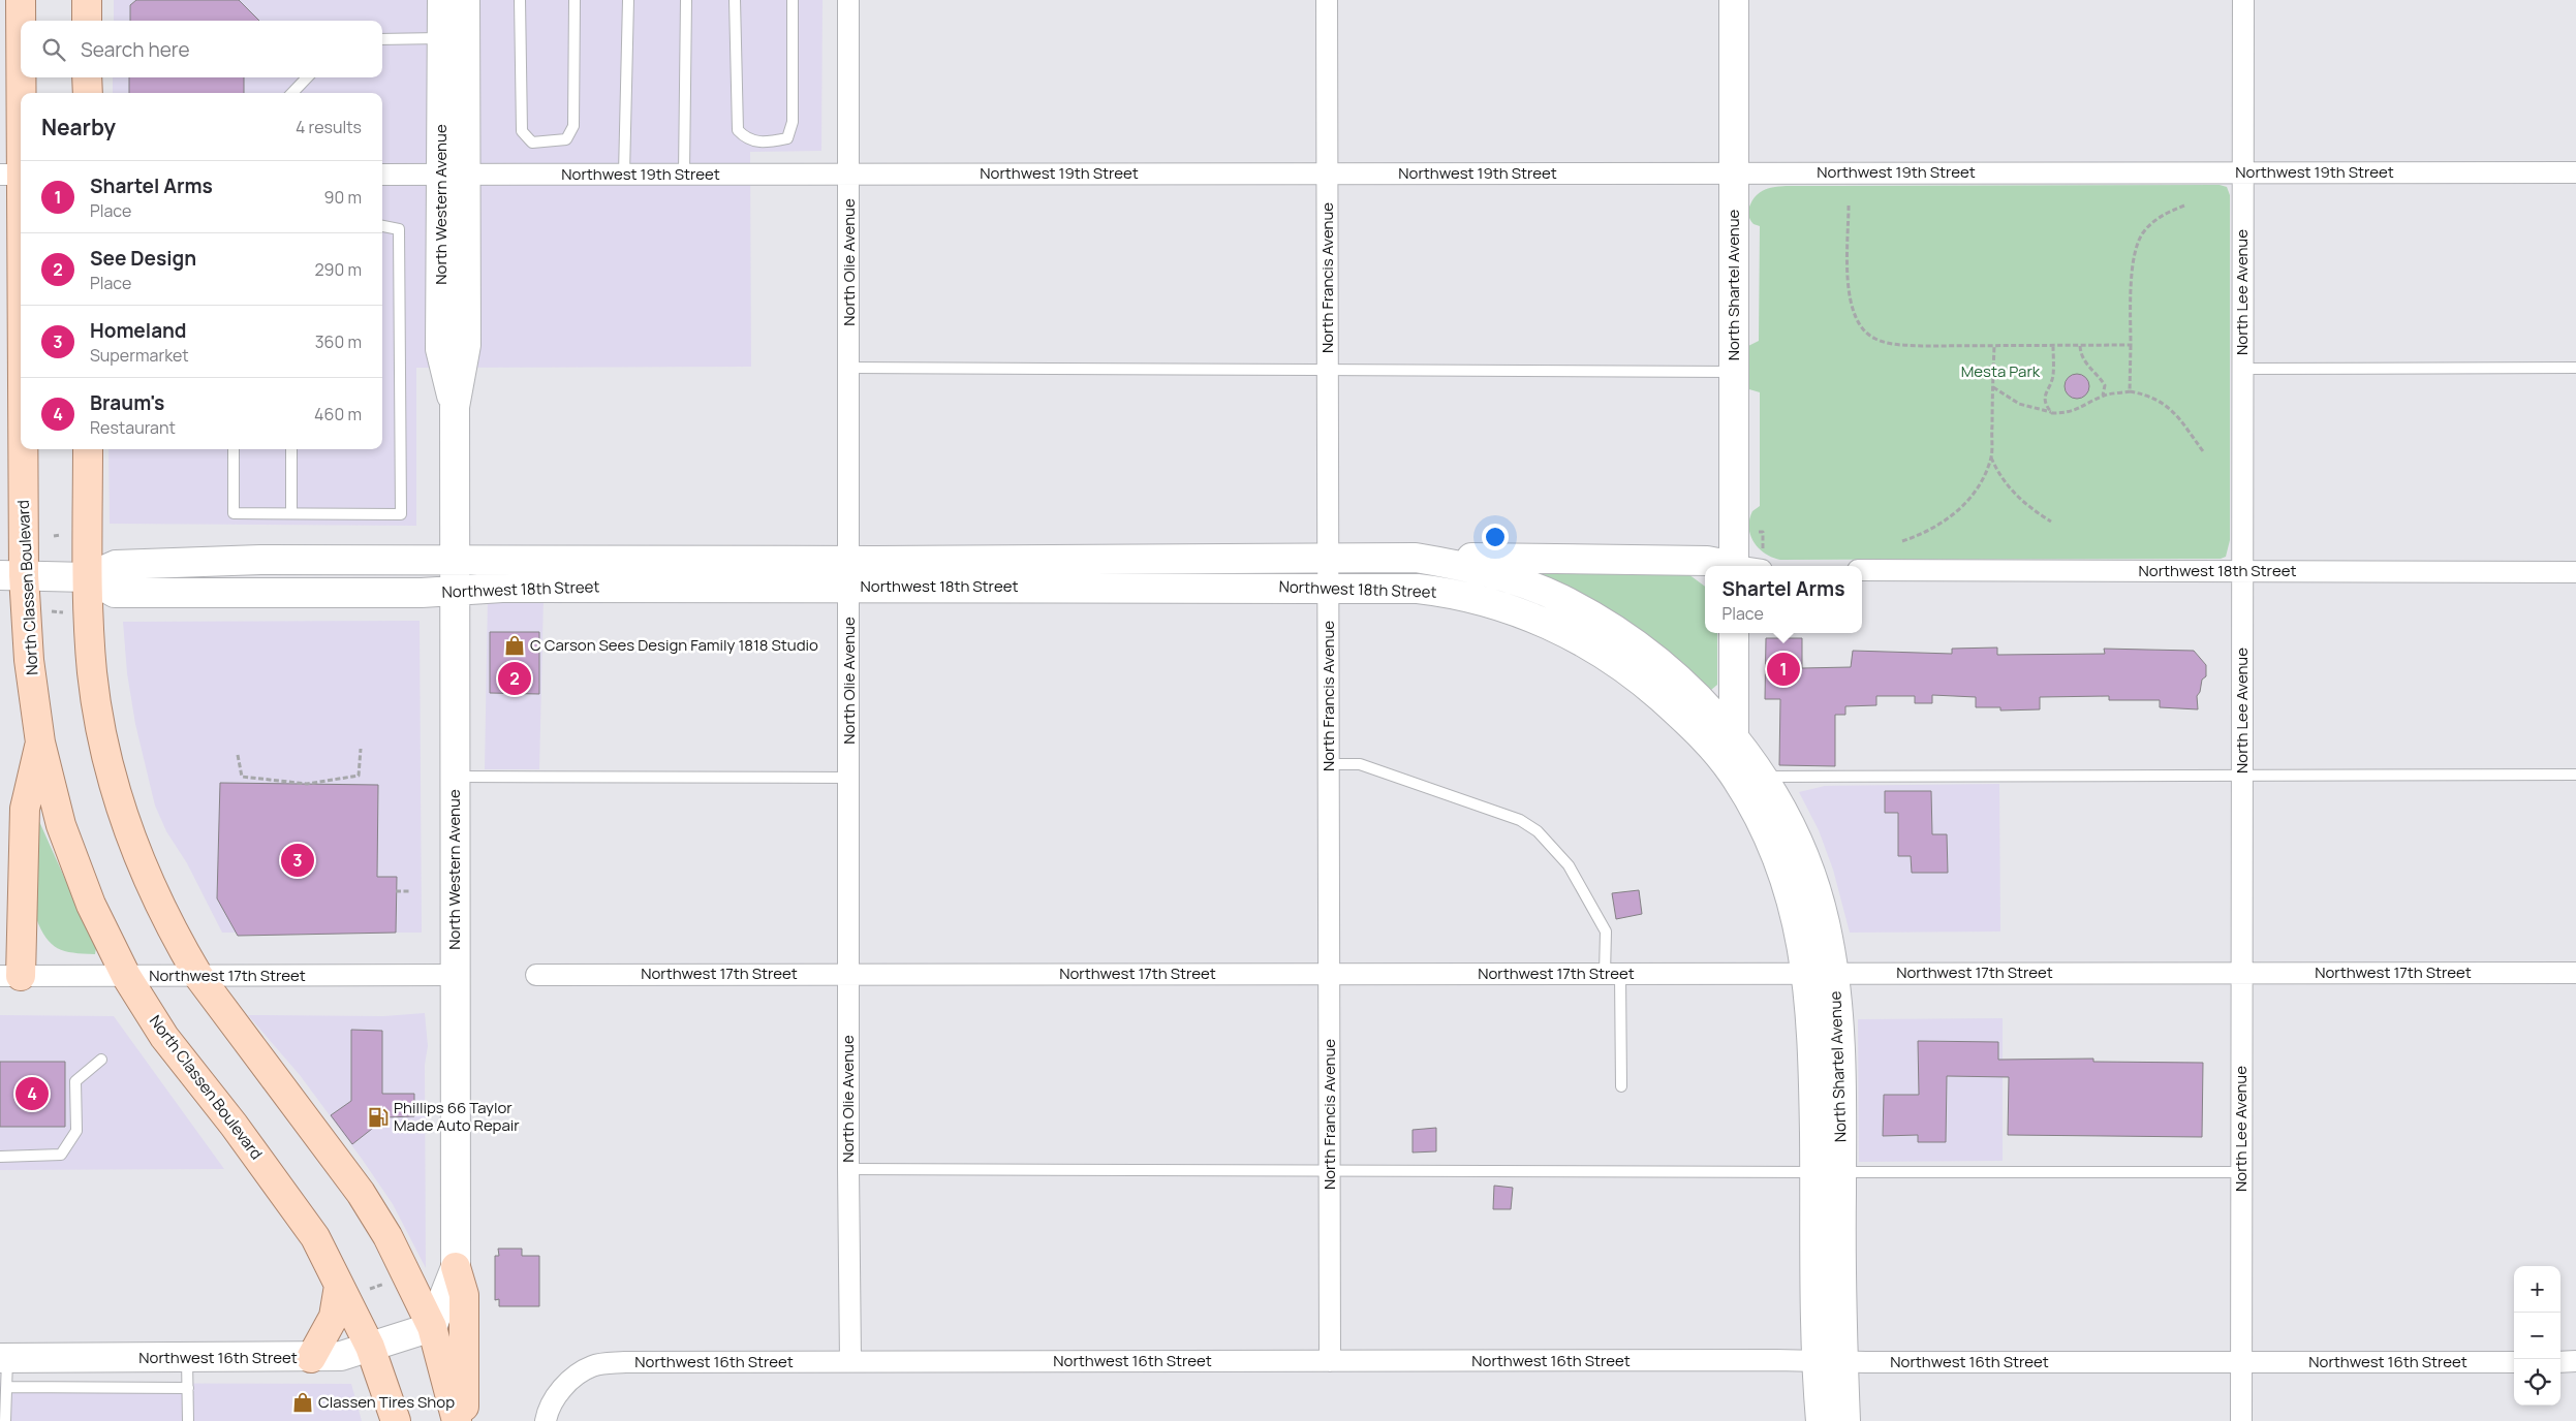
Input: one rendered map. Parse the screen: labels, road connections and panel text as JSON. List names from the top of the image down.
{
  "streets": {
    "main road": ["North Classen Boulevard"],
    "street": [
      "Northwest 19th Street",
      "North Western Avenue",
      "North Olie Avenue",
      "North Francis Avenue",
      "North Shartel Avenue",
      "North Lee Avenue",
      "Northwest 18th Street",
      "Northwest 17th Street",
      "Northwest 16th Street"
    ]
  },
  "crossings": [
    ["Northwest 19th Street", "North Western Avenue"],
    ["Northwest 19th Street", "North Olie Avenue"],
    ["Northwest 19th Street", "North Francis Avenue"],
    ["Northwest 19th Street", "North Shartel Avenue"],
    ["Northwest 19th Street", "North Lee Avenue"],
    ["North Western Avenue", "Northwest 18th Street"],
    ["North Western Avenue", "Northwest 17th Street"],
    ["North Western Avenue", "Northwest 16th Street"],
    ["North Olie Avenue", "Northwest 18th Street"],
    ["North Olie Avenue", "Northwest 17th Street"],
    ["North Olie Avenue", "Northwest 16th Street"],
    ["North Francis Avenue", "Northwest 18th Street"],
    ["North Francis Avenue", "Northwest 17th Street"],
    ["North Francis Avenue", "Northwest 16th Street"],
    ["North Shartel Avenue", "Northwest 18th Street"],
    ["North Shartel Avenue", "Northwest 17th Street"],
    ["North Shartel Avenue", "Northwest 16th Street"],
    ["North Lee Avenue", "Northwest 18th Street"],
    ["North Lee Avenue", "Northwest 17th Street"],
    ["North Lee Avenue", "Northwest 16th Street"],
    ["Northwest 18th Street", "North Classen Boulevard"],
    ["North Classen Boulevard", "Northwest 17th Street"],
    ["North Classen Boulevard", "Northwest 16th Street"]
  ],
  "parks": ["Mesta Park"],
  "places": {
    "shop": ["C Carson Sees Design Family 1818 Studio", "Classen Tires Shop"],
    "fuel station": ["Phillips 66 Taylor Made Auto Repair"]
  },
  "page": {
    "search": "Search here",
    "heading": ["Nearby", "4 results"],
    "list": [
      {
        "mark": "1",
        "name": "Shartel Arms",
        "note": "Place",
        "value": "90 m"
      },
      {
        "mark": "2",
        "name": "See Design",
        "note": "Place",
        "value": "290 m"
      },
      {
        "mark": "3",
        "name": "Homeland",
        "note": "Supermarket",
        "value": "360 m"
      },
      {
        "mark": "4",
        "name": "Braum's",
        "note": "Restaurant",
        "value": "460 m"
      }
    ],
    "popup": ["Shartel Arms", "Place"],
    "pins": [
      "1",
      "2",
      "3",
      "4"
    ],
    "map_buttons": ["+", "−"]
  }
}
